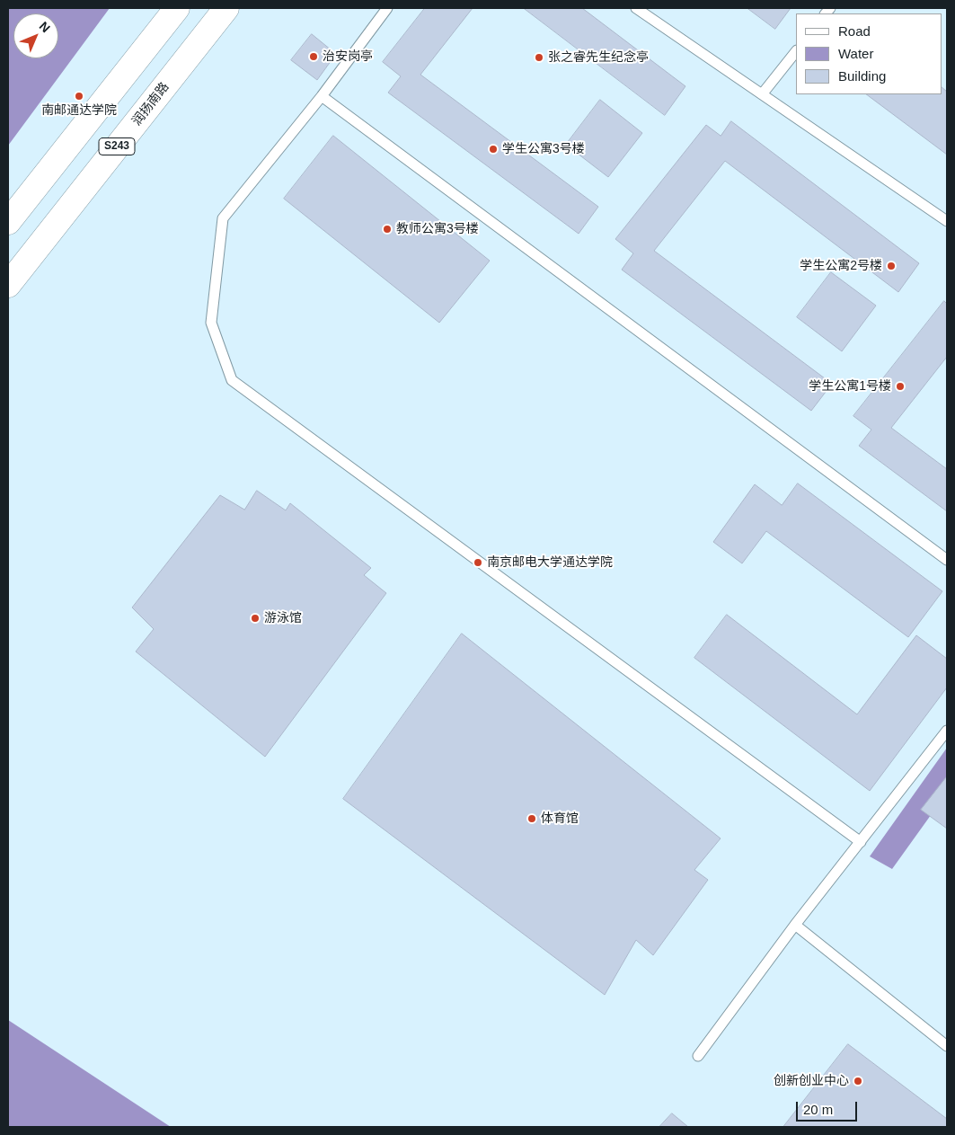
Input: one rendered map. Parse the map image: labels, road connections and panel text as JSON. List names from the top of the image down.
{
  "streets": {
    "main road": ["润扬南路", "S243"]
  },
  "places": [
    "治安岗亭",
    "张之睿先生纪念亭",
    "南邮通达学院",
    "学生公寓3号楼",
    "教师公寓3号楼",
    "学生公寓2号楼",
    "学生公寓1号楼",
    "南京邮电大学通达学院",
    "游泳馆",
    "体育馆",
    "创新创业中心"
  ],
  "legend": ["Road", "Water", "Building"],
  "scale_bar": "20 m",
  "north": "top right"
}
